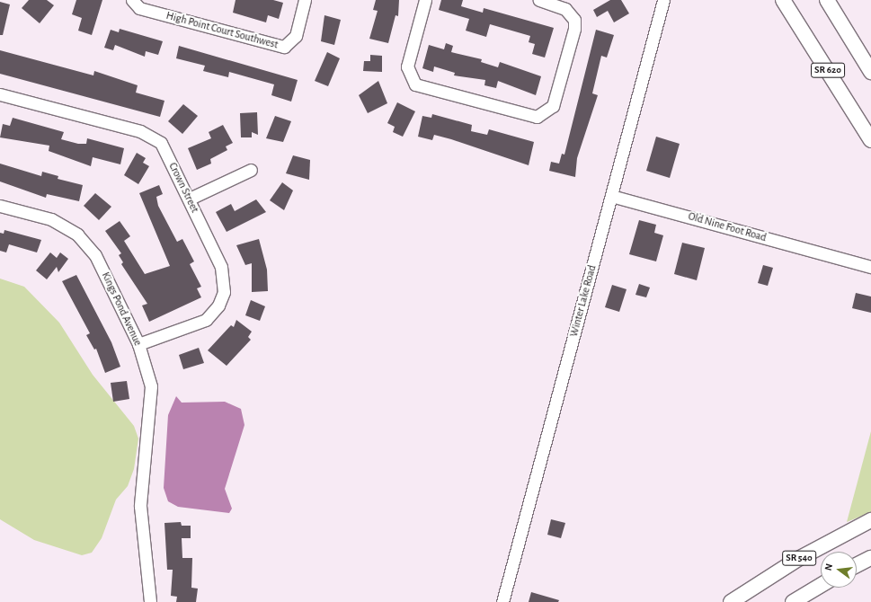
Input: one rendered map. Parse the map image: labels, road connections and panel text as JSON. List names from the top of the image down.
{
  "streets": {
    "main road": ["SR 620", "SR 540"],
    "street": [
      "High Point Court Southwest",
      "Crown Street",
      "Old Nine Foot Road",
      "Winter Lake Road",
      "Kings Pond Avenue"
    ]
  },
  "crossings": [
    ["Crown Street", "Kings Pond Avenue"],
    ["Old Nine Foot Road", "Winter Lake Road"]
  ],
  "north": "left"
}
